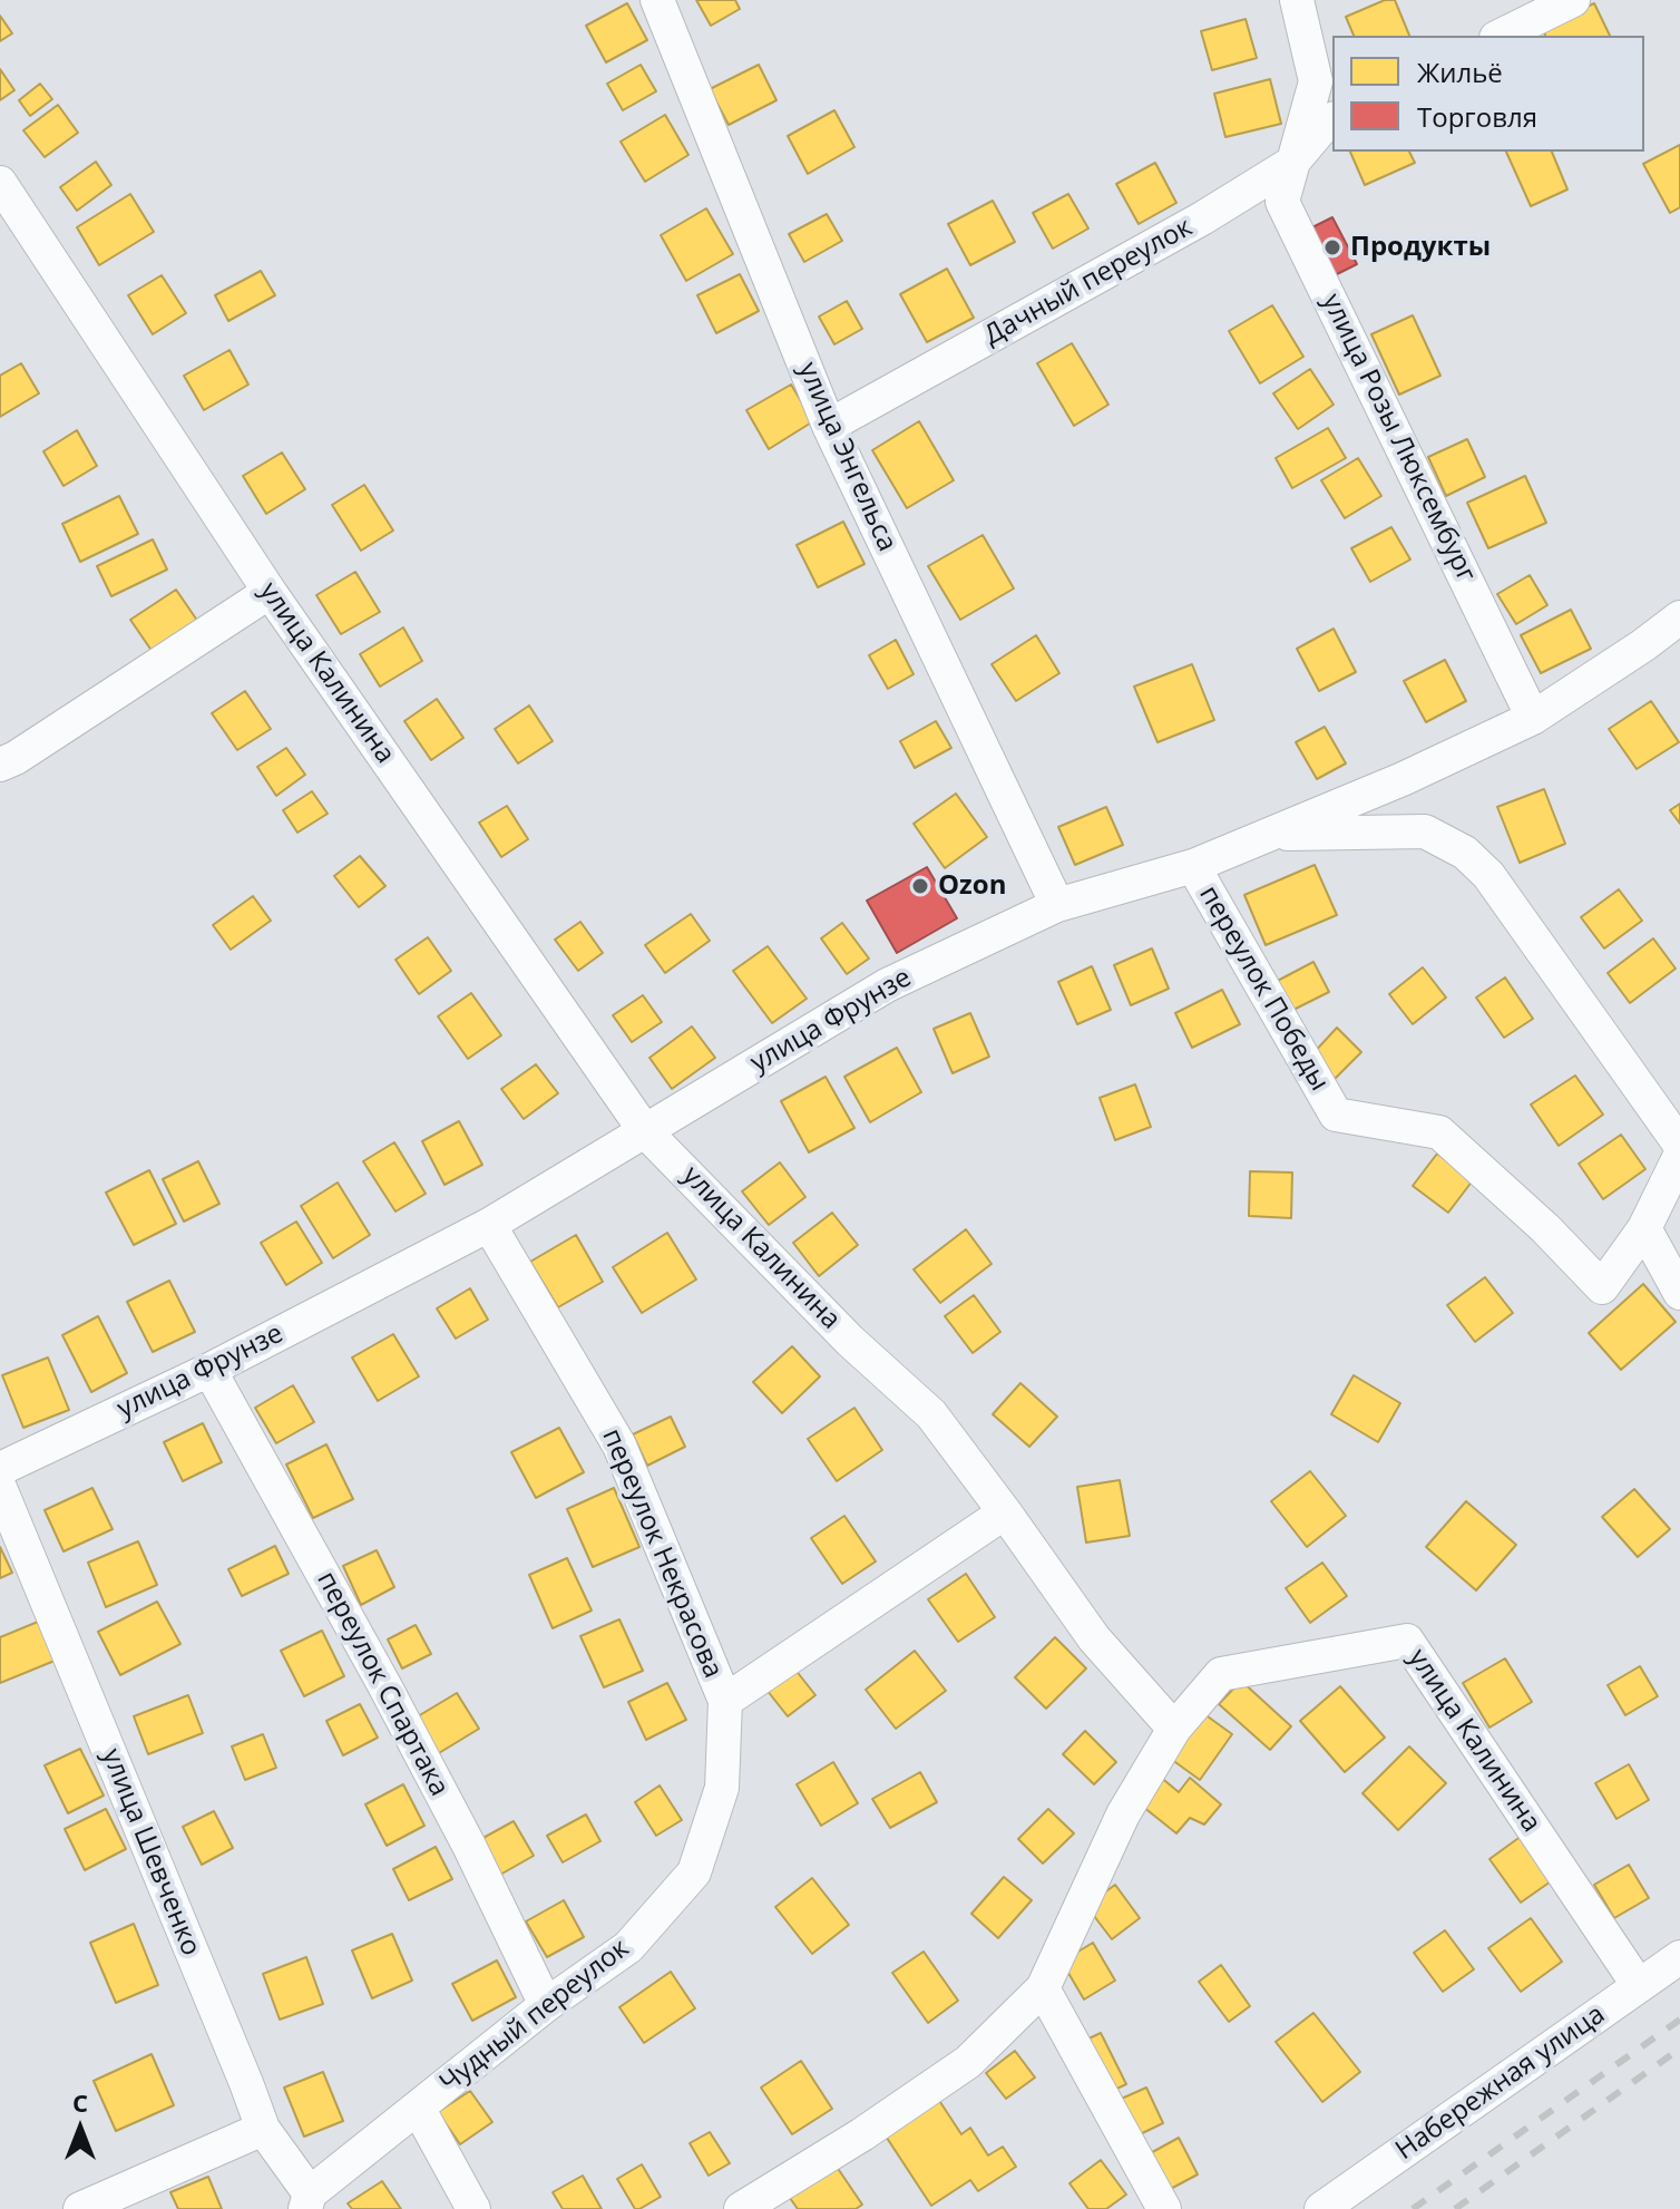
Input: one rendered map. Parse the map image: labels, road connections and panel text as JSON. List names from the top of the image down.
{
  "streets": {
    "street": [
      "Дачный переулок",
      "улица Розы Люксембург",
      "улица Энгельса",
      "улица Калинина",
      "переулок Победы",
      "улица Фрунзе",
      "переулок Некрасова",
      "переулок Спартака",
      "улица Шевченко",
      "Чудный переулок",
      "Набережная улица"
    ]
  },
  "crossings": [
    ["Дачный переулок", "улица Розы Люксембург"],
    ["Дачный переулок", "улица Энгельса"],
    ["улица Розы Люксембург", "улица Фрунзе"],
    ["улица Энгельса", "улица Фрунзе"],
    ["улица Калинина", "улица Фрунзе"],
    ["улица Калинина", "Набережная улица"],
    ["переулок Победы", "улица Фрунзе"],
    ["улица Фрунзе", "переулок Некрасова"],
    ["улица Фрунзе", "переулок Спартака"],
    ["переулок Некрасова", "Чудный переулок"],
    ["переулок Спартака", "Чудный переулок"],
    ["улица Шевченко", "Чудный переулок"]
  ],
  "places": ["Продукты", "Ozon"],
  "legend": ["Жильё", "Торговля"],
  "north": "top"
}
